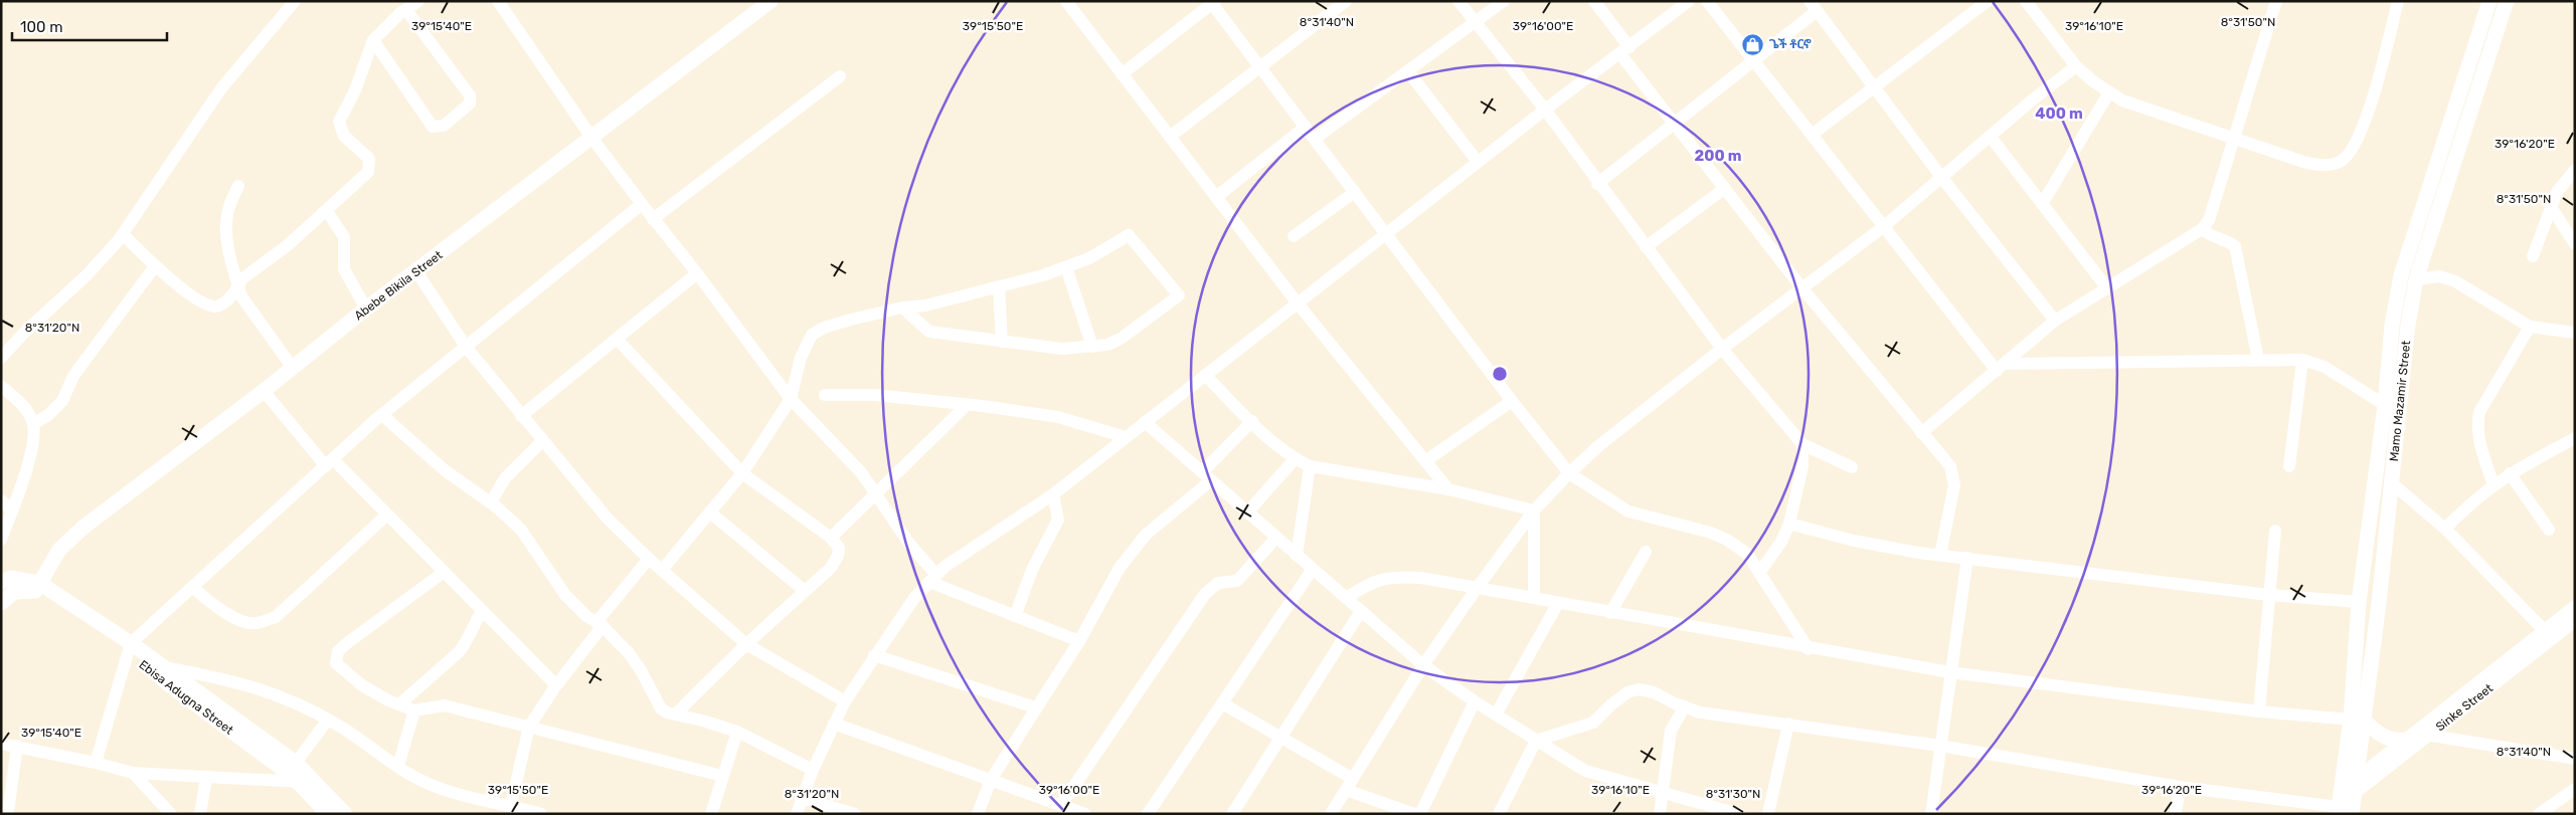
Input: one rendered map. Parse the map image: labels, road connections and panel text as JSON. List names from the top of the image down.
{
  "streets": {
    "main road": ["Abebe Bikila Street", "Mamo Mazamir Street", "Ebisa Adugna Street"],
    "street": ["Sinke Street"]
  },
  "crossings": [
    ["Abebe Bikila Street", "Ebisa Adugna Street"],
    ["Mamo Mazamir Street", "Sinke Street"]
  ],
  "places": {
    "shop": ["ጌች ቶርኖ"]
  },
  "scale_bar": "100 m",
  "coordinates": [
    "8°31'40\"N",
    "8°31'50\"N",
    "39°15'40\"E",
    "39°15'50\"E",
    "39°16'00\"E",
    "39°16'10\"E",
    "39°16'20\"E",
    "8°31'20\"N",
    "8°31'30\"N"
  ],
  "rings": ["400 m", "200 m"]
}
